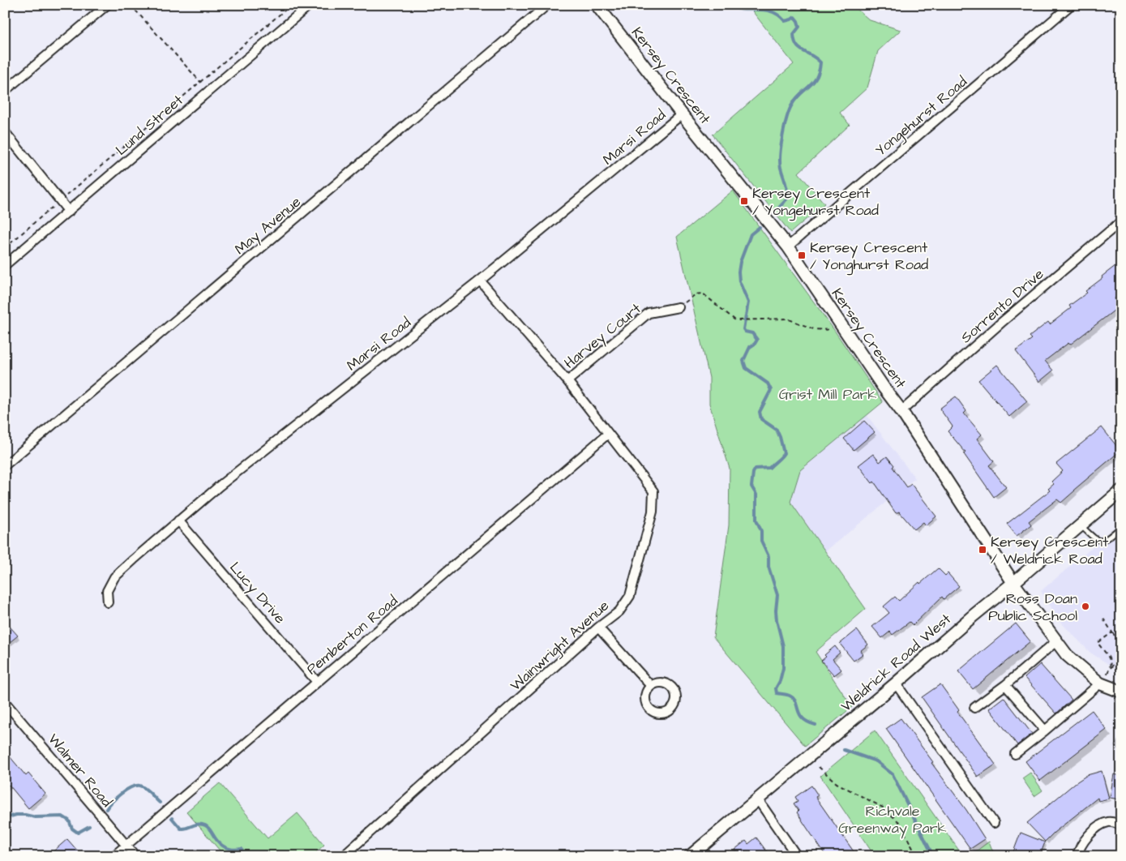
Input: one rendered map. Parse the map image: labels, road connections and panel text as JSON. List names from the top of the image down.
{
  "streets": {
    "street": [
      "Kersey Crescent",
      "Yongehurst Road",
      "Lund Street",
      "Marsi Road",
      "May Avenue",
      "Sorrento Drive",
      "Harvey Court",
      "Lucy Drive",
      "Pemberton Road",
      "Wainwright Avenue",
      "Weldrick Road West",
      "Walmer Road"
    ]
  },
  "crossings": [
    ["Kersey Crescent", "Yongehurst Road"],
    ["Kersey Crescent", "Marsi Road"],
    ["Kersey Crescent", "Sorrento Drive"],
    ["Kersey Crescent", "Weldrick Road West"],
    ["Marsi Road", "Lucy Drive"],
    ["Marsi Road", "Wainwright Avenue"],
    ["Harvey Court", "Wainwright Avenue"],
    ["Lucy Drive", "Pemberton Road"],
    ["Pemberton Road", "Wainwright Avenue"],
    ["Pemberton Road", "Walmer Road"]
  ],
  "parks": ["Grist Mill Park", "Richvale Greenway Park"],
  "places": {
    "transit": ["Kersey Crescent / Yongehurst Road", "Kersey Crescent / Yonghurst Road", "Kersey Crescent / Weldrick Road"],
    "other": ["Ross Doan Public School"]
  }
}
